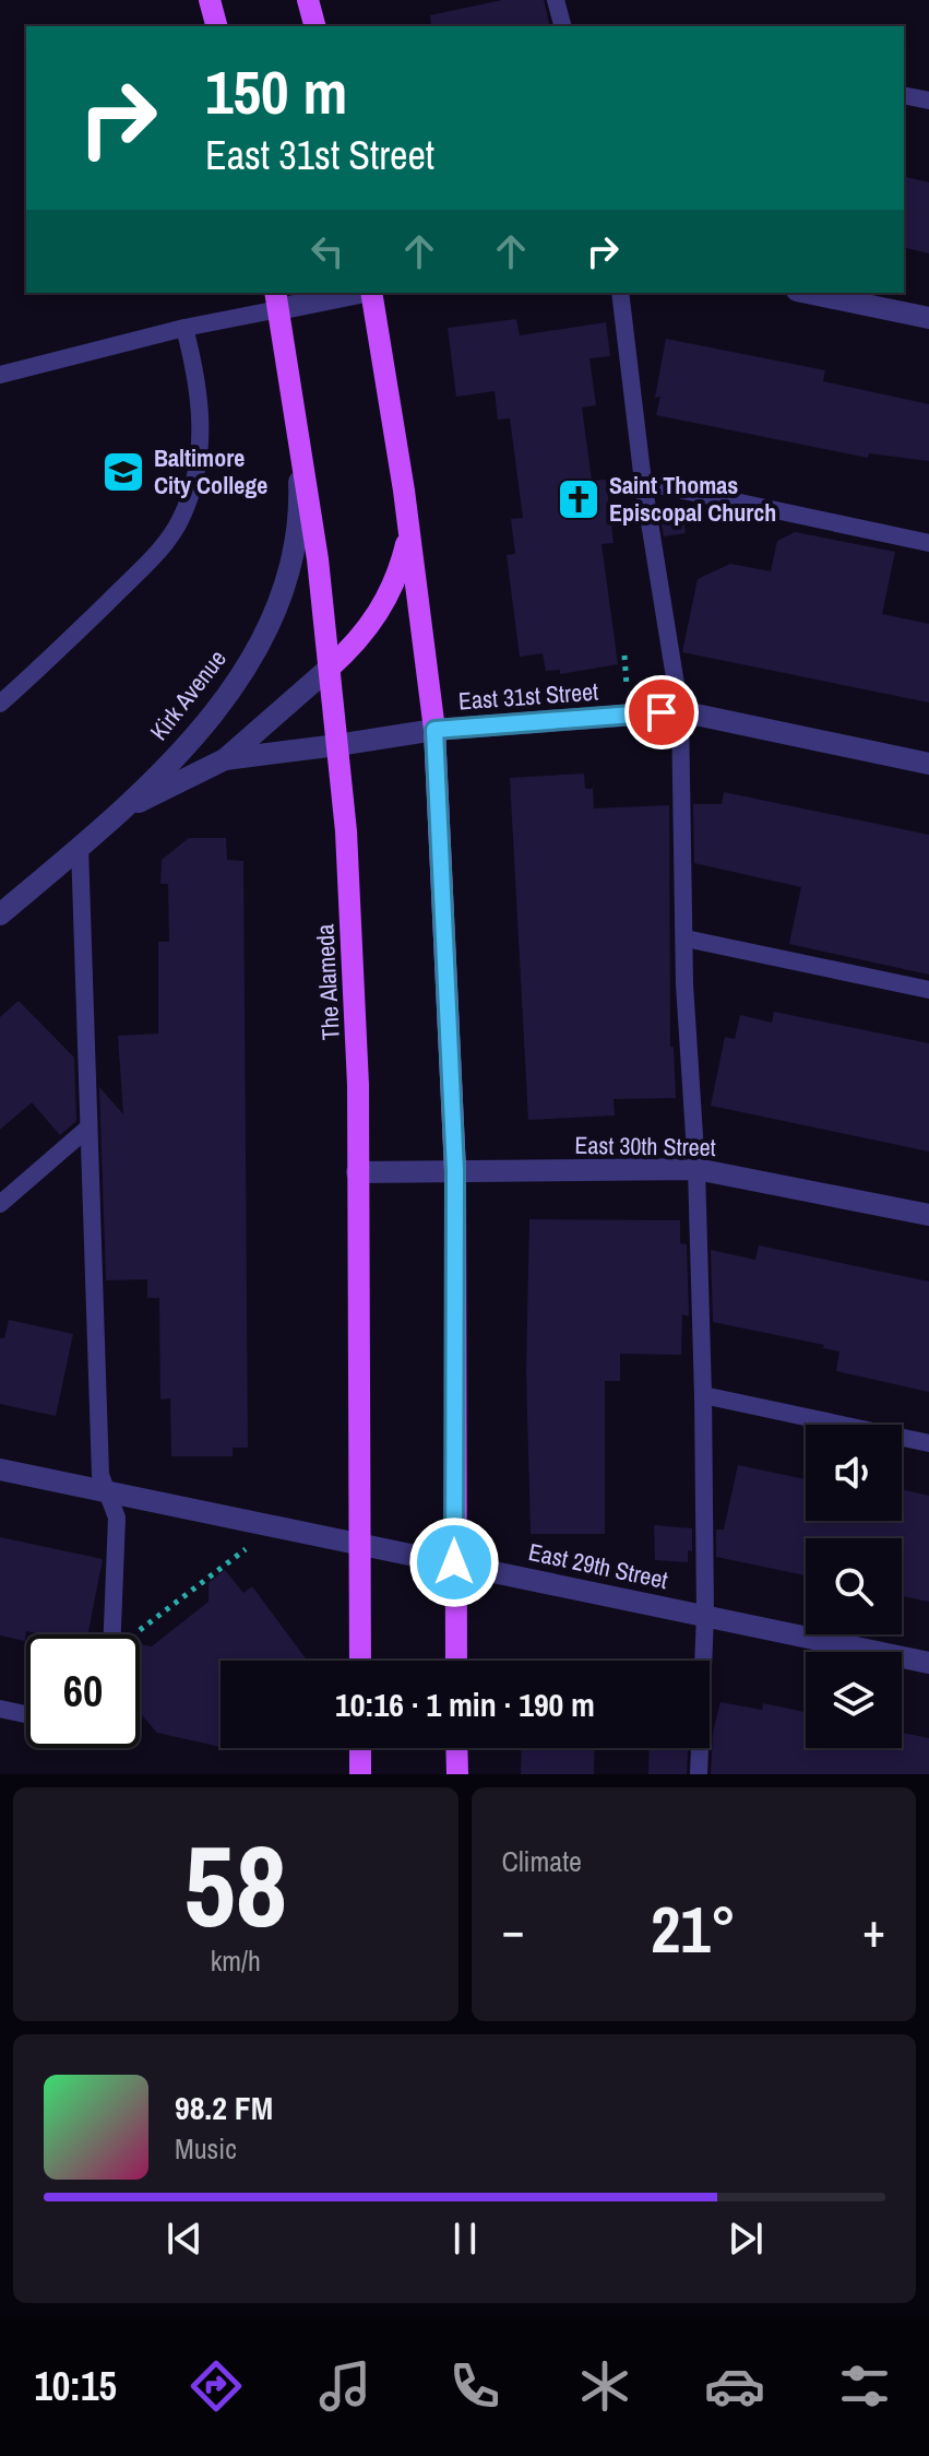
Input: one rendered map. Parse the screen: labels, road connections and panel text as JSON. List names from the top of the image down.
{
  "streets": {
    "main road": ["The Alameda"],
    "street": [
      "Kirk Avenue",
      "East 31st Street",
      "East 30th Street",
      "East 29th Street"
    ]
  },
  "crossings": [
    ["Kirk Avenue", "East 31st Street"],
    ["Kirk Avenue", "The Alameda"],
    ["East 31st Street", "The Alameda"],
    ["The Alameda", "East 30th Street"],
    ["The Alameda", "East 29th Street"]
  ],
  "places": {
    "school or university": ["Baltimore City College"],
    "church": ["Saint Thomas Episcopal Church"]
  },
  "page": {
    "turn": ["150 m", "East 31st Street"],
    "limit": "60",
    "trip": "10:16 · 1 min · 190 m",
    "tile": [
      ["58", "km/h"],
      "Climate"
    ],
    "heat": ["−", "21°", "+"],
    "song": ["98.2 FM", "Music"],
    "tabs": "10:15"
  }
}
